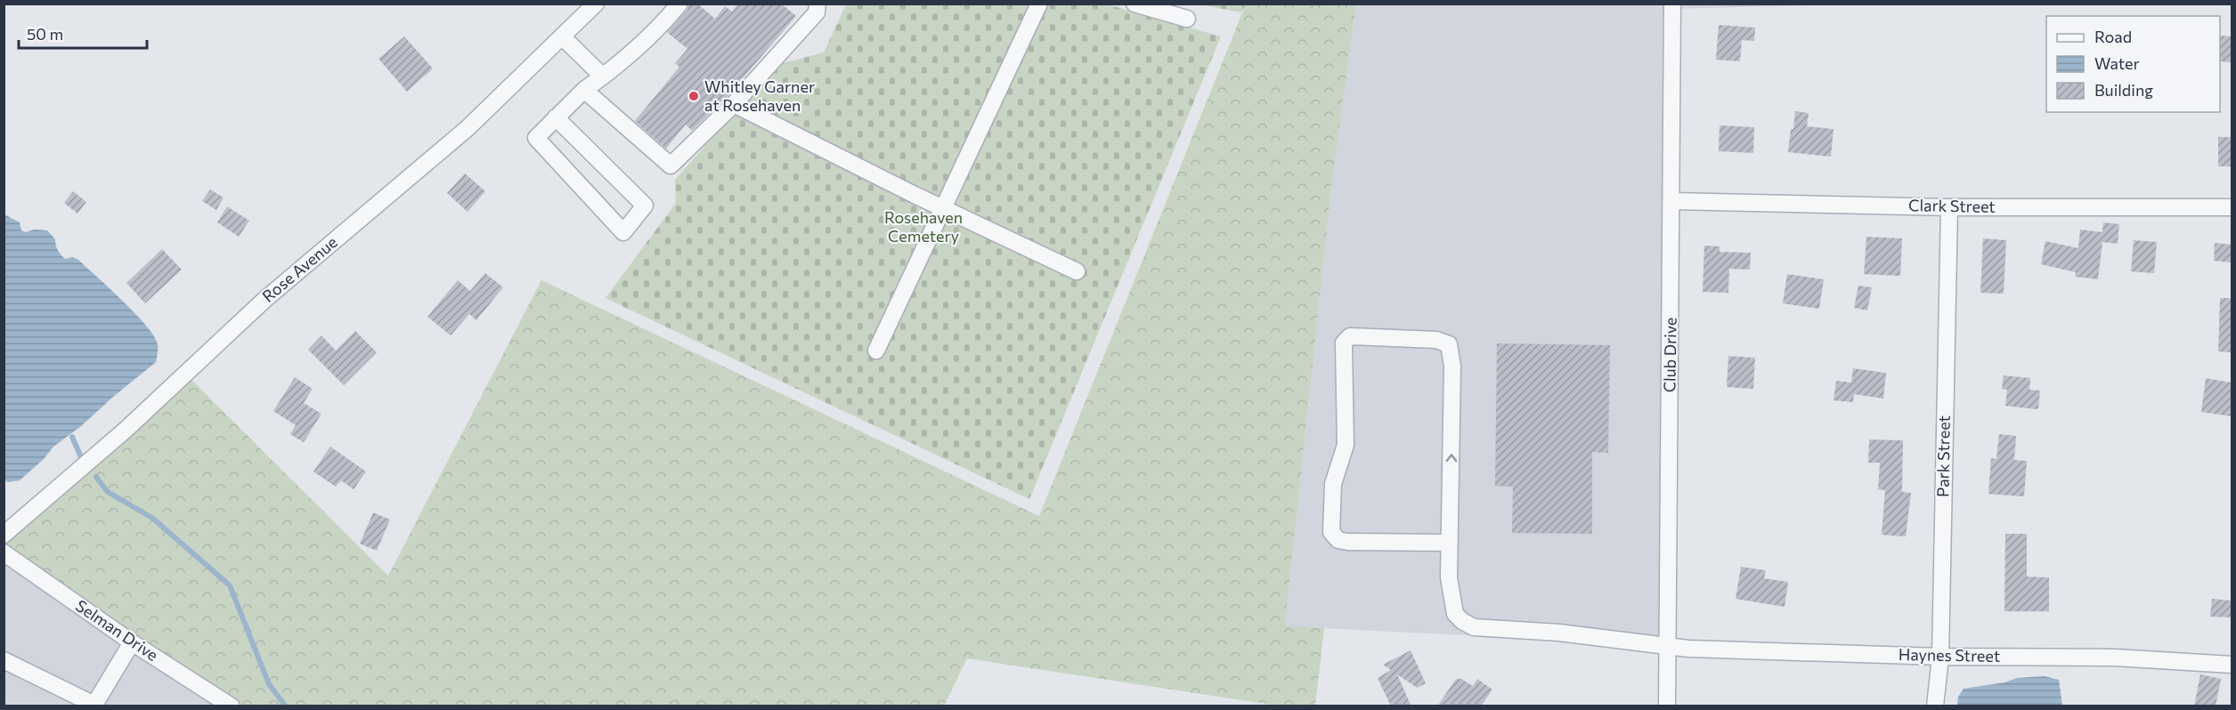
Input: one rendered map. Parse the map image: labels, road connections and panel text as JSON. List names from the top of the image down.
{
  "streets": {
    "street": [
      "Clark Street",
      "Rose Avenue",
      "Club Drive",
      "Park Street",
      "Selman Drive",
      "Haynes Street"
    ]
  },
  "crossings": [
    ["Clark Street", "Club Drive"],
    ["Clark Street", "Park Street"],
    ["Club Drive", "Haynes Street"],
    ["Park Street", "Haynes Street"]
  ],
  "parks": ["Rosehaven Cemetery"],
  "places": ["Whitley Garner at Rosehaven"],
  "legend": ["Road", "Water", "Building"],
  "scale_bar": "50 m"
}
